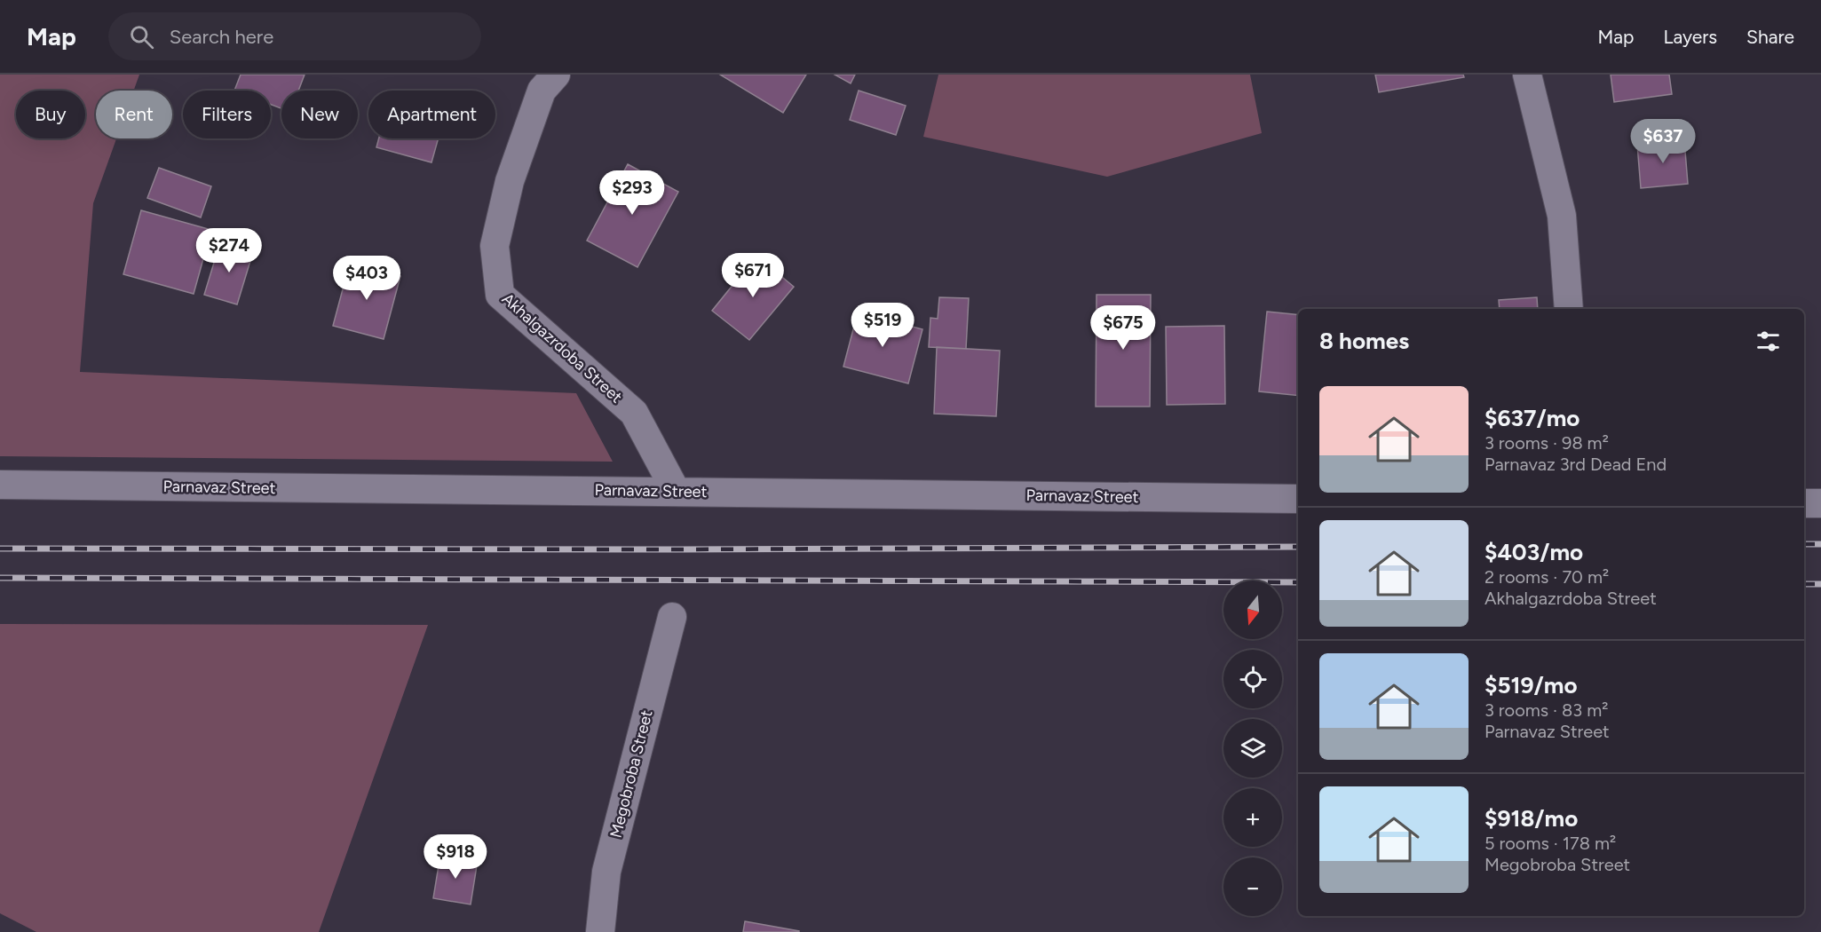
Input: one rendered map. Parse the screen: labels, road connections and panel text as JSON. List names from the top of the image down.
{
  "streets": {
    "street": ["Akhalgazrdoba Street", "Parnavaz Street", "Megobroba Street"]
  },
  "crossings": [
    ["Akhalgazrdoba Street", "Parnavaz Street"]
  ],
  "north": "bottom",
  "page": {
    "header": "Map",
    "search": "Search here",
    "nav": ["Map", "Layers", "Share"],
    "chip": [
      "Buy",
      "Rent",
      "Filters",
      "New",
      "Apartment"
    ],
    "price": [
      "$637",
      "$293",
      "$274",
      "$671",
      "$403",
      "$519",
      "$675",
      "$918"
    ],
    "heading": "8 homes",
    "list": [
      {
        "name": "$637/mo",
        "note": "3 rooms · 98 m² · Parnavaz 3rd Dead End"
      },
      {
        "name": "$403/mo",
        "note": "2 rooms · 70 m² · Akhalgazrdoba Street"
      },
      {
        "name": "$519/mo",
        "note": "3 rooms · 83 m² · Parnavaz Street"
      },
      {
        "name": "$918/mo",
        "note": "5 rooms · 178 m² · Megobroba Street"
      }
    ],
    "map_buttons": ["+", "−"]
  }
}
